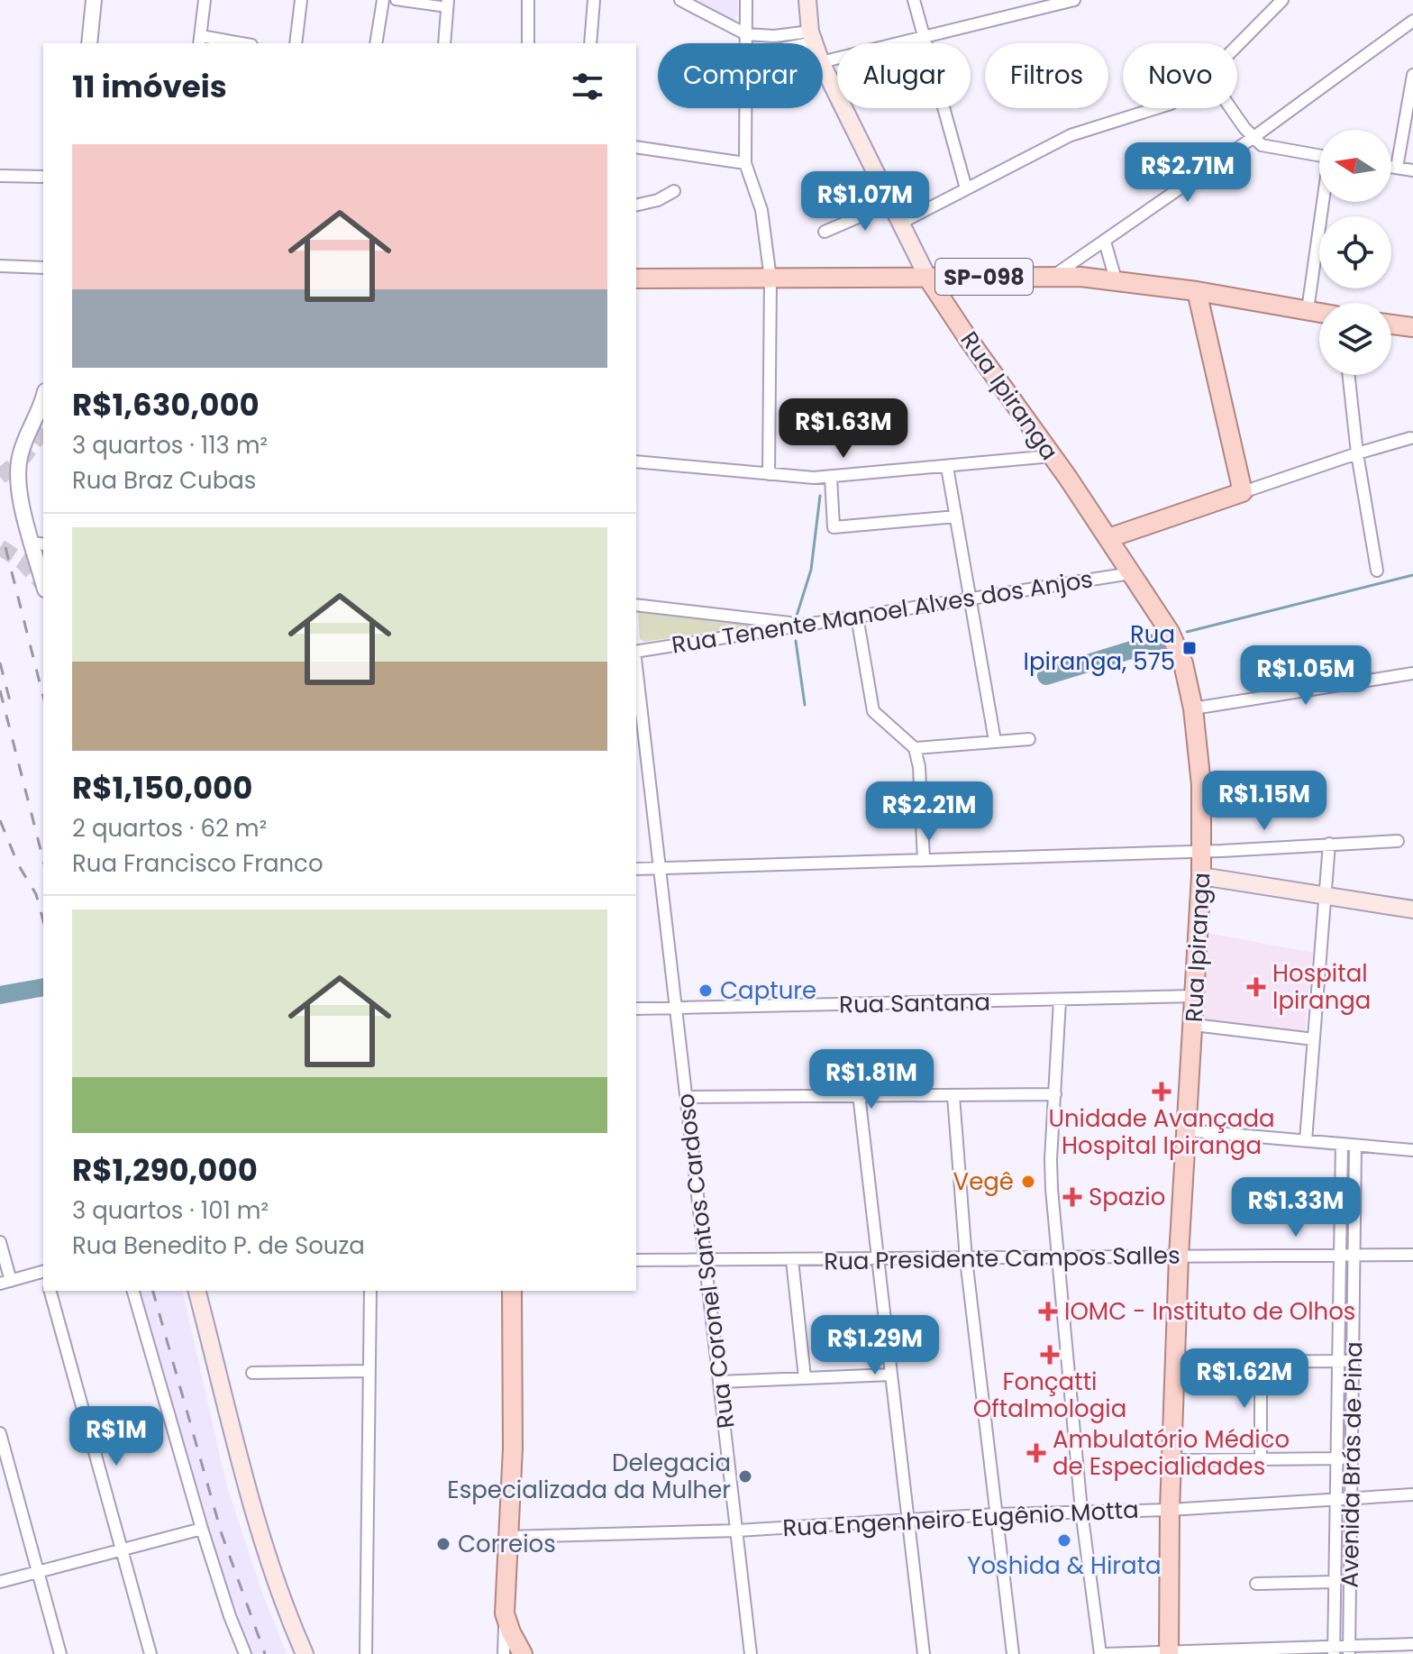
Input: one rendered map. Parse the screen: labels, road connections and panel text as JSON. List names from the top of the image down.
{
  "streets": {
    "main road": ["SP-098", "Rua Ipiranga"],
    "street": [
      "Rua Tenente Manoel Alves dos Anjos",
      "Rua Santana",
      "Rua Presidente Campos Salles",
      "Rua Coronel Santos Cardoso",
      "Avenida Brás de Pina",
      "Rua Engenheiro Eugênio Motta"
    ]
  },
  "crossings": [
    ["SP-098", "Rua Ipiranga"],
    ["Rua Ipiranga", "Rua Tenente Manoel Alves dos Anjos"],
    ["Rua Ipiranga", "Rua Santana"],
    ["Rua Ipiranga", "Rua Presidente Campos Salles"],
    ["Rua Ipiranga", "Rua Engenheiro Eugênio Motta"],
    ["Rua Santana", "Rua Coronel Santos Cardoso"],
    ["Rua Presidente Campos Salles", "Rua Coronel Santos Cardoso"],
    ["Rua Presidente Campos Salles", "Avenida Brás de Pina"],
    ["Rua Coronel Santos Cardoso", "Rua Engenheiro Eugênio Motta"],
    ["Avenida Brás de Pina", "Rua Engenheiro Eugênio Motta"]
  ],
  "places": {
    "transit": ["Rua Ipiranga, 575"],
    "health": [
      "Hospital Ipiranga",
      "Unidade Avançada Hospital Ipiranga",
      "Spazio",
      "IOMC - Instituto de Olhos",
      "Fonçatti Oftalmologia",
      "Ambulatório Médico de Especialidades"
    ],
    "other": [
      "Capture",
      "Vegê",
      "Delegacia Especializada da Mulher",
      "Yoshida & Hirata",
      "Correios"
    ]
  },
  "north": "left",
  "page": {
    "chip": [
      "Comprar",
      "Alugar",
      "Filtros",
      "Novo"
    ],
    "heading": "11 imóveis",
    "list": [
      {
        "name": "R$1,630,000",
        "note": "3 quartos · 113 m² · Rua Braz Cubas"
      },
      {
        "name": "R$1,150,000",
        "note": "2 quartos · 62 m² · Rua Francisco Franco"
      },
      {
        "name": "R$1,290,000",
        "note": "3 quartos · 101 m² · Rua Benedito P. de Souza"
      }
    ],
    "price": [
      "R$2.71M",
      "R$1.07M",
      "R$1.63M",
      "R$1.05M",
      "R$1.15M",
      "R$2.21M",
      "R$1.81M",
      "R$1.33M",
      "R$1.29M",
      "R$1.62M",
      "R$1M"
    ]
  }
}
